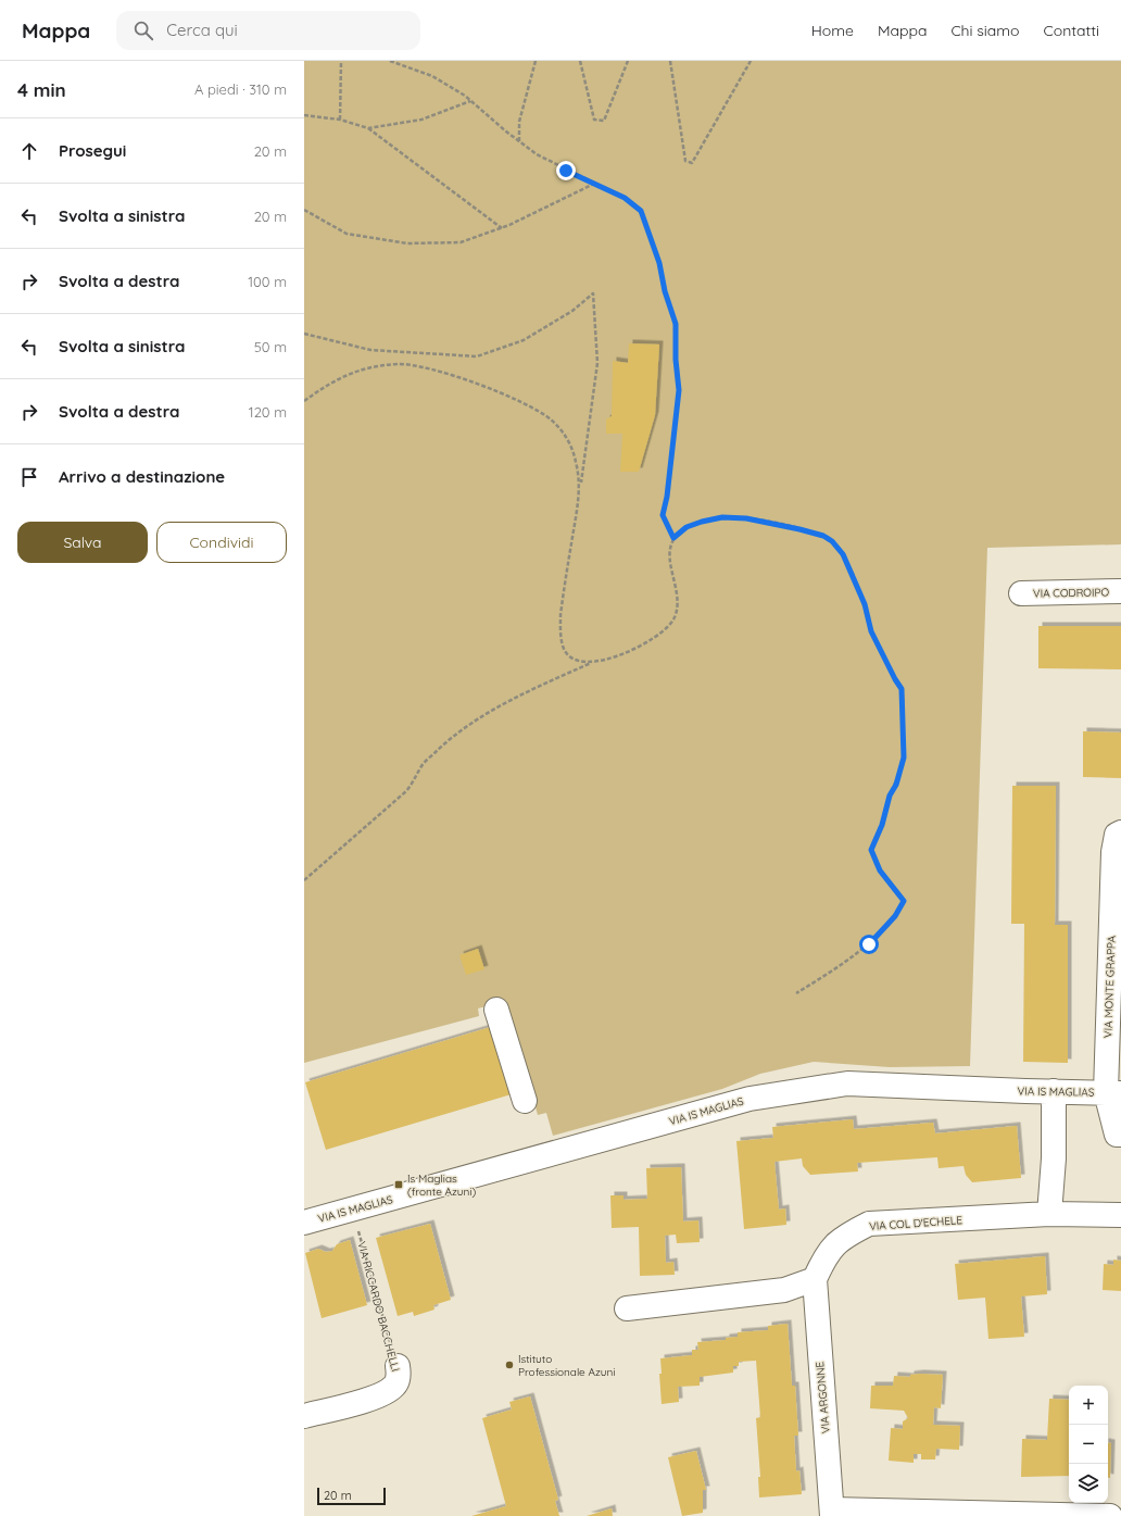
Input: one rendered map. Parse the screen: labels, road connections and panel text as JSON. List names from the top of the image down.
{
  "streets": {
    "street": [
      "VIA CODROIPO",
      "VIA MONTE GRAPPA",
      "VIA IS MAGLIAS",
      "VIA COL D'ECHELE",
      "VIA RICCARDO BACCHELLI",
      "VIA ARGONNE"
    ]
  },
  "crossings": [
    ["VIA MONTE GRAPPA", "VIA IS MAGLIAS"],
    ["VIA IS MAGLIAS", "VIA RICCARDO BACCHELLI"],
    ["VIA COL D'ECHELE", "VIA ARGONNE"]
  ],
  "places": {
    "transit": ["Is Maglias (fronte Azuni)"],
    "other": ["Istituto Professionale Azuni"]
  },
  "scale_bar": "20 m",
  "page": {
    "header": "Mappa",
    "search": "Cerca qui",
    "nav": [
      "Home",
      "Mappa",
      "Chi siamo",
      "Contatti"
    ],
    "heading": ["4 min", "A piedi · 310 m"],
    "list": [
      ["Prosegui", "20 m"],
      ["Svolta a sinistra", "20 m"],
      ["Svolta a destra", "100 m"],
      ["Svolta a sinistra", "50 m"],
      ["Svolta a destra", "120 m"],
      "Arrivo a destinazione"
    ],
    "buttons": ["Salva", "Condividi"],
    "map_buttons": ["+", "−"],
    "scale": "20 m"
  }
}
